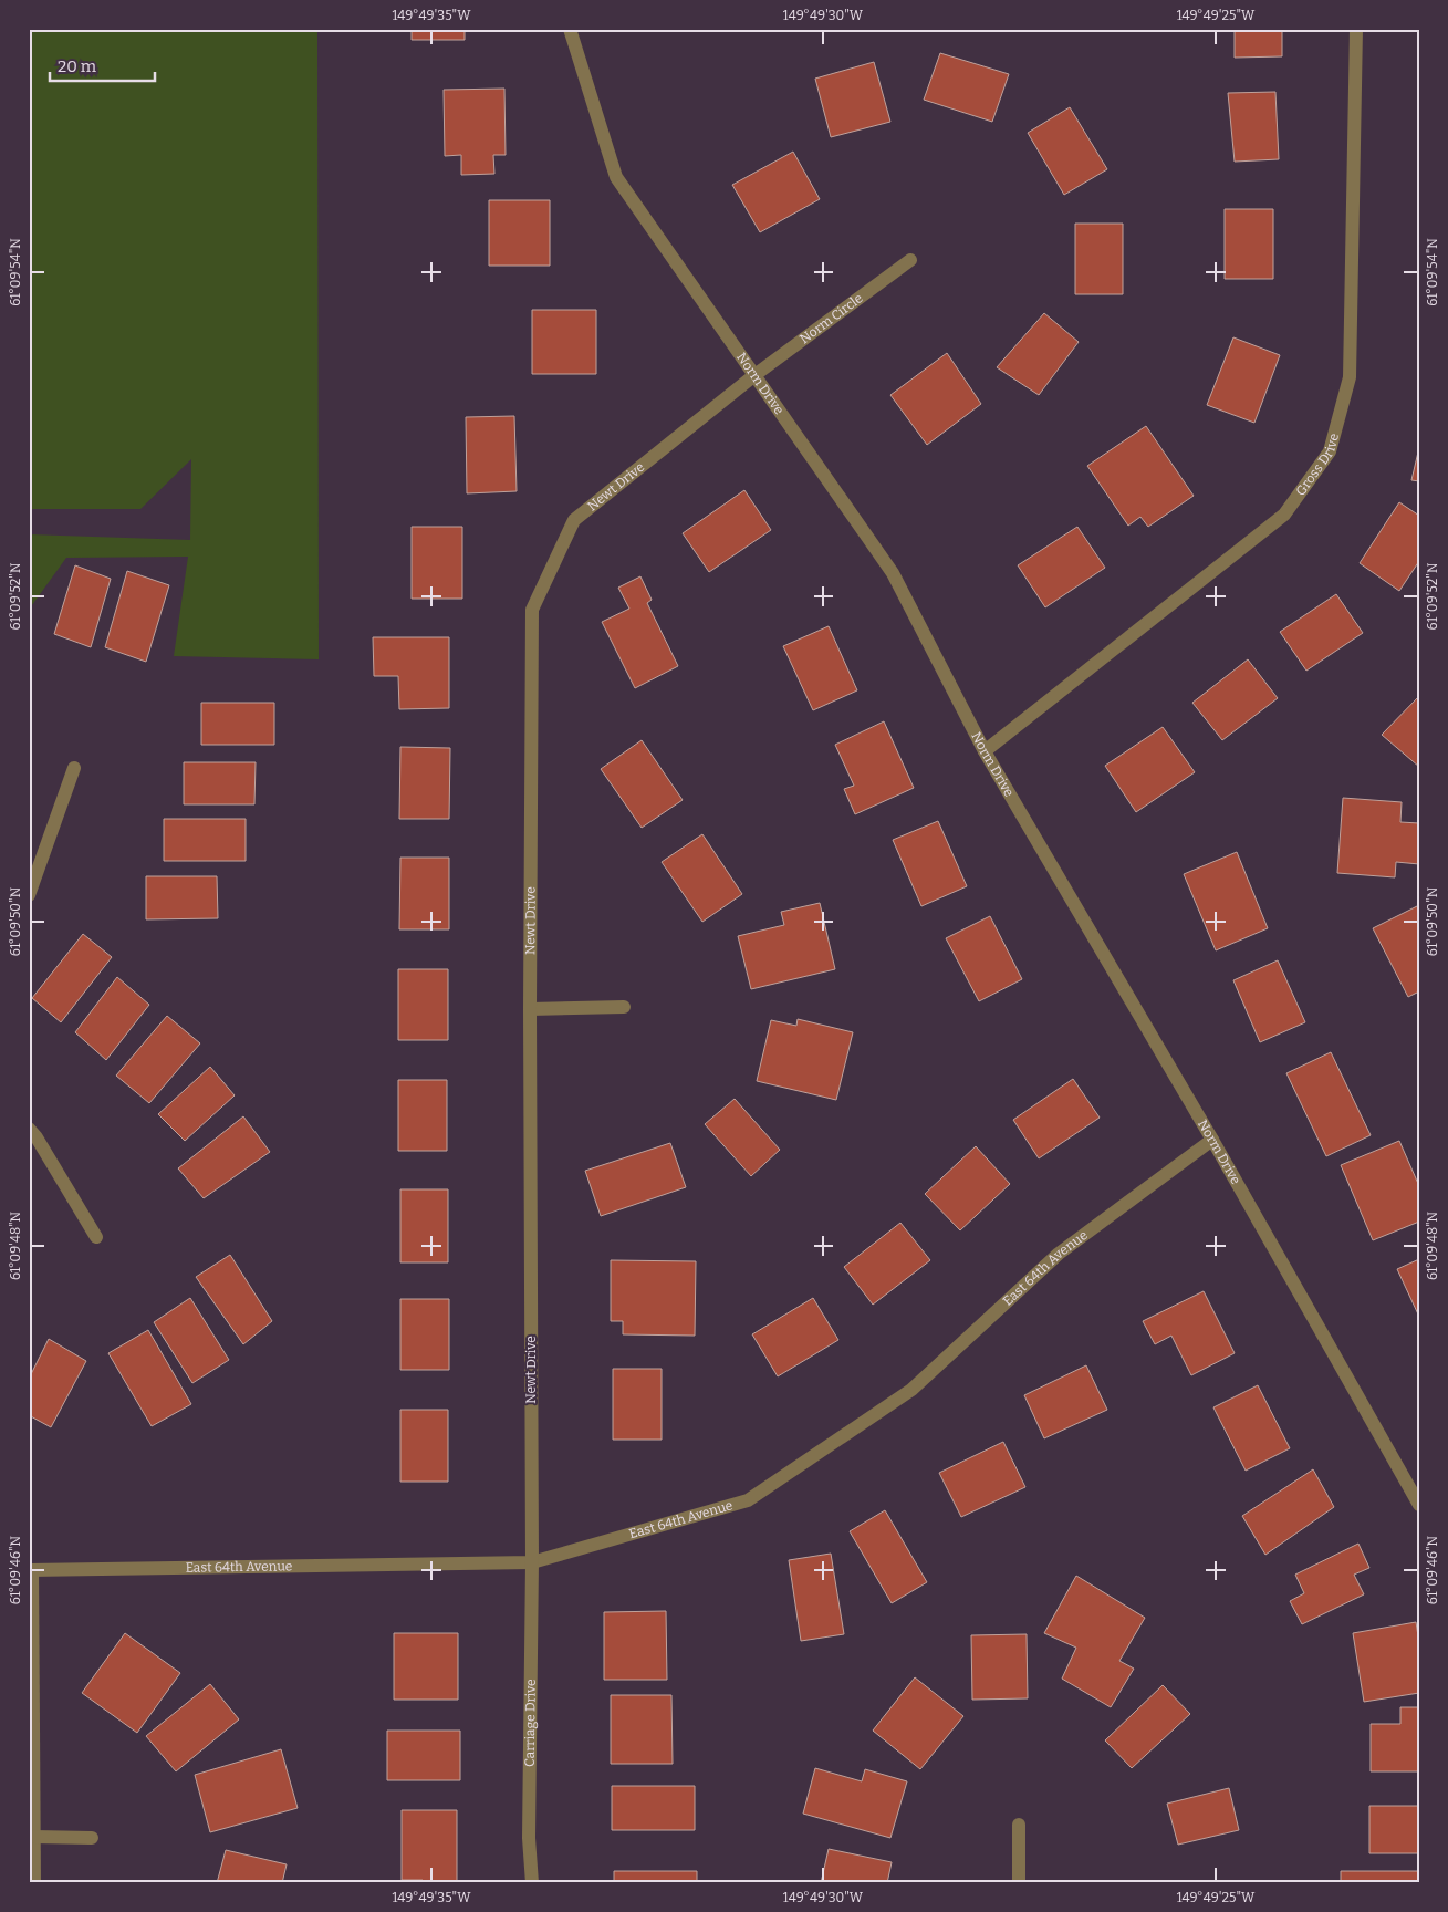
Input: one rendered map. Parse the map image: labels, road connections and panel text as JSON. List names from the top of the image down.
{
  "streets": {
    "street": [
      "Norm Circle",
      "Norm Drive",
      "Gross Drive",
      "Newt Drive",
      "East 64th Avenue",
      "Carriage Drive"
    ]
  },
  "crossings": [
    ["Norm Circle", "Norm Drive"],
    ["Norm Circle", "Newt Drive"],
    ["Norm Drive", "Gross Drive"],
    ["Norm Drive", "Newt Drive"],
    ["Norm Drive", "East 64th Avenue"],
    ["Newt Drive", "East 64th Avenue"],
    ["Newt Drive", "Carriage Drive"],
    ["East 64th Avenue", "Carriage Drive"]
  ],
  "scale_bar": "20 m",
  "coordinates": [
    "149°49'35\"W",
    "149°49'30\"W",
    "149°49'25\"W",
    "61°09'54\"N",
    "61°09'52\"N",
    "61°09'50\"N",
    "61°09'48\"N",
    "61°09'46\"N"
  ]
}
